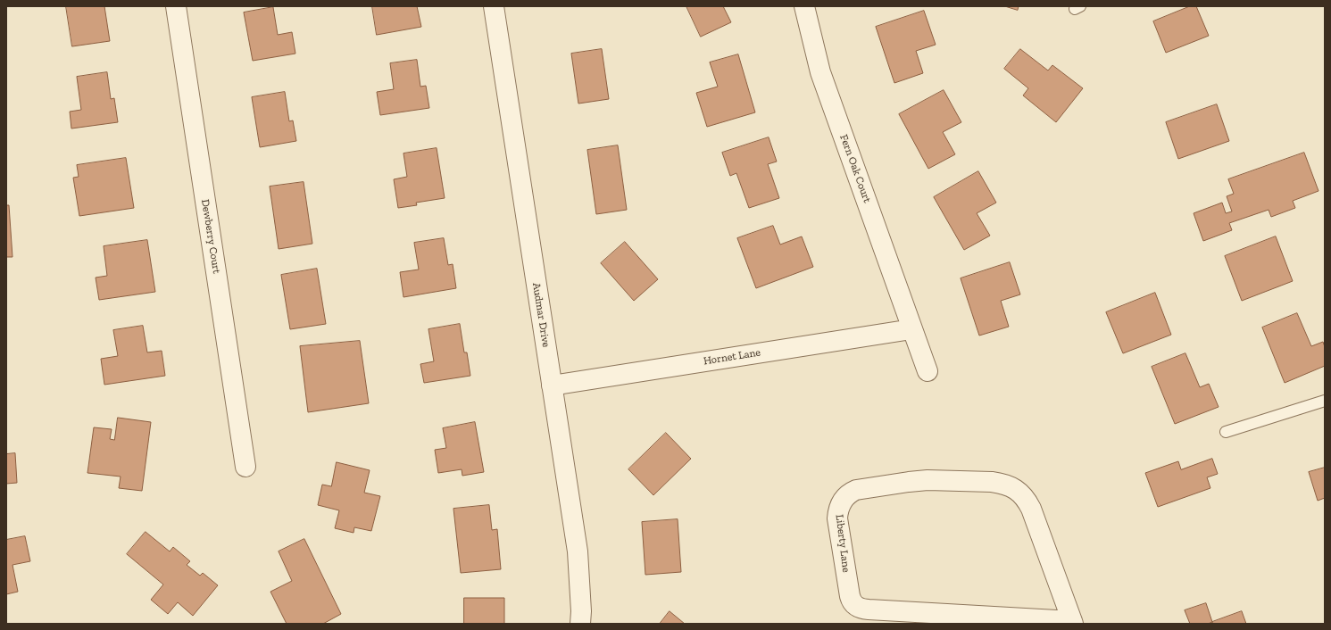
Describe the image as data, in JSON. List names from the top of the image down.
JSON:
{
  "streets": {
    "street": [
      "Fern Oak Court",
      "Dewberry Court",
      "Audmar Drive",
      "Hornet Lane",
      "Liberty Lane"
    ]
  },
  "crossings": [
    ["Fern Oak Court", "Hornet Lane"],
    ["Audmar Drive", "Hornet Lane"]
  ]
}
